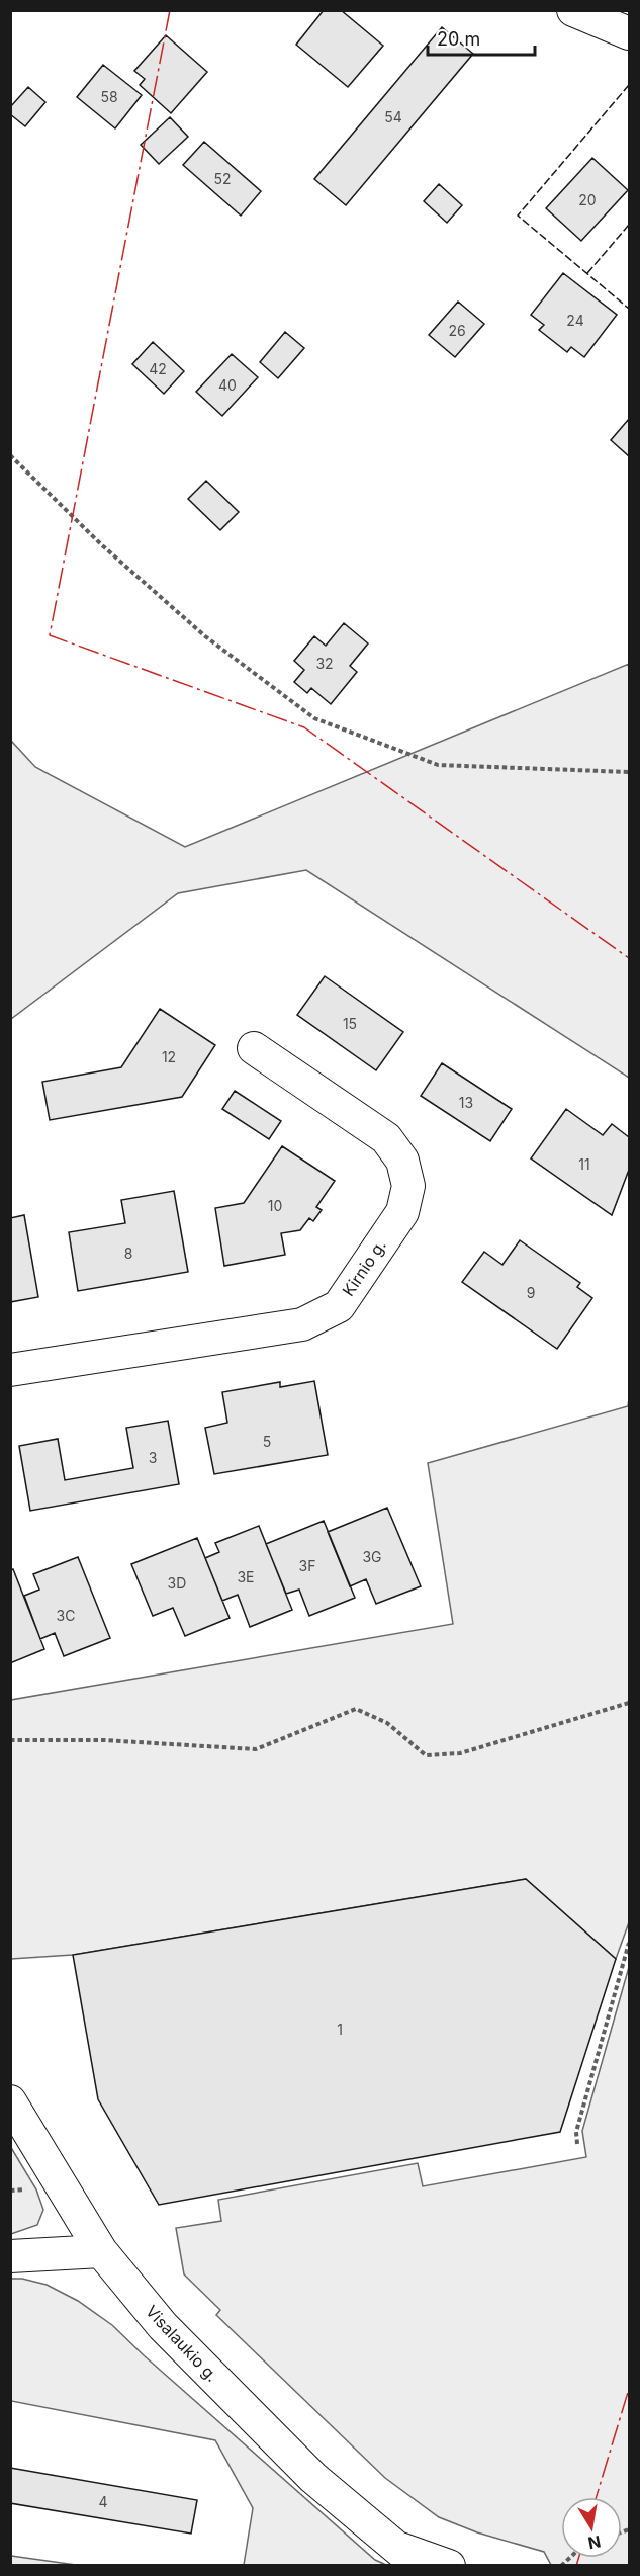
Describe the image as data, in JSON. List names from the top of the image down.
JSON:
{
  "streets": {
    "street": ["Kirnio g.", "Visalaukio g."]
  },
  "house_numbers": [
    "58",
    "54",
    "52",
    "20",
    "24",
    "26",
    "42",
    "40",
    "32",
    "15",
    "12",
    "13",
    "11",
    "10",
    "8",
    "9",
    "5",
    "3",
    "3G",
    "3F",
    "3E",
    "3D",
    "3C",
    "1",
    "4"
  ],
  "scale_bar": "20 m",
  "north": "bottom"
}
